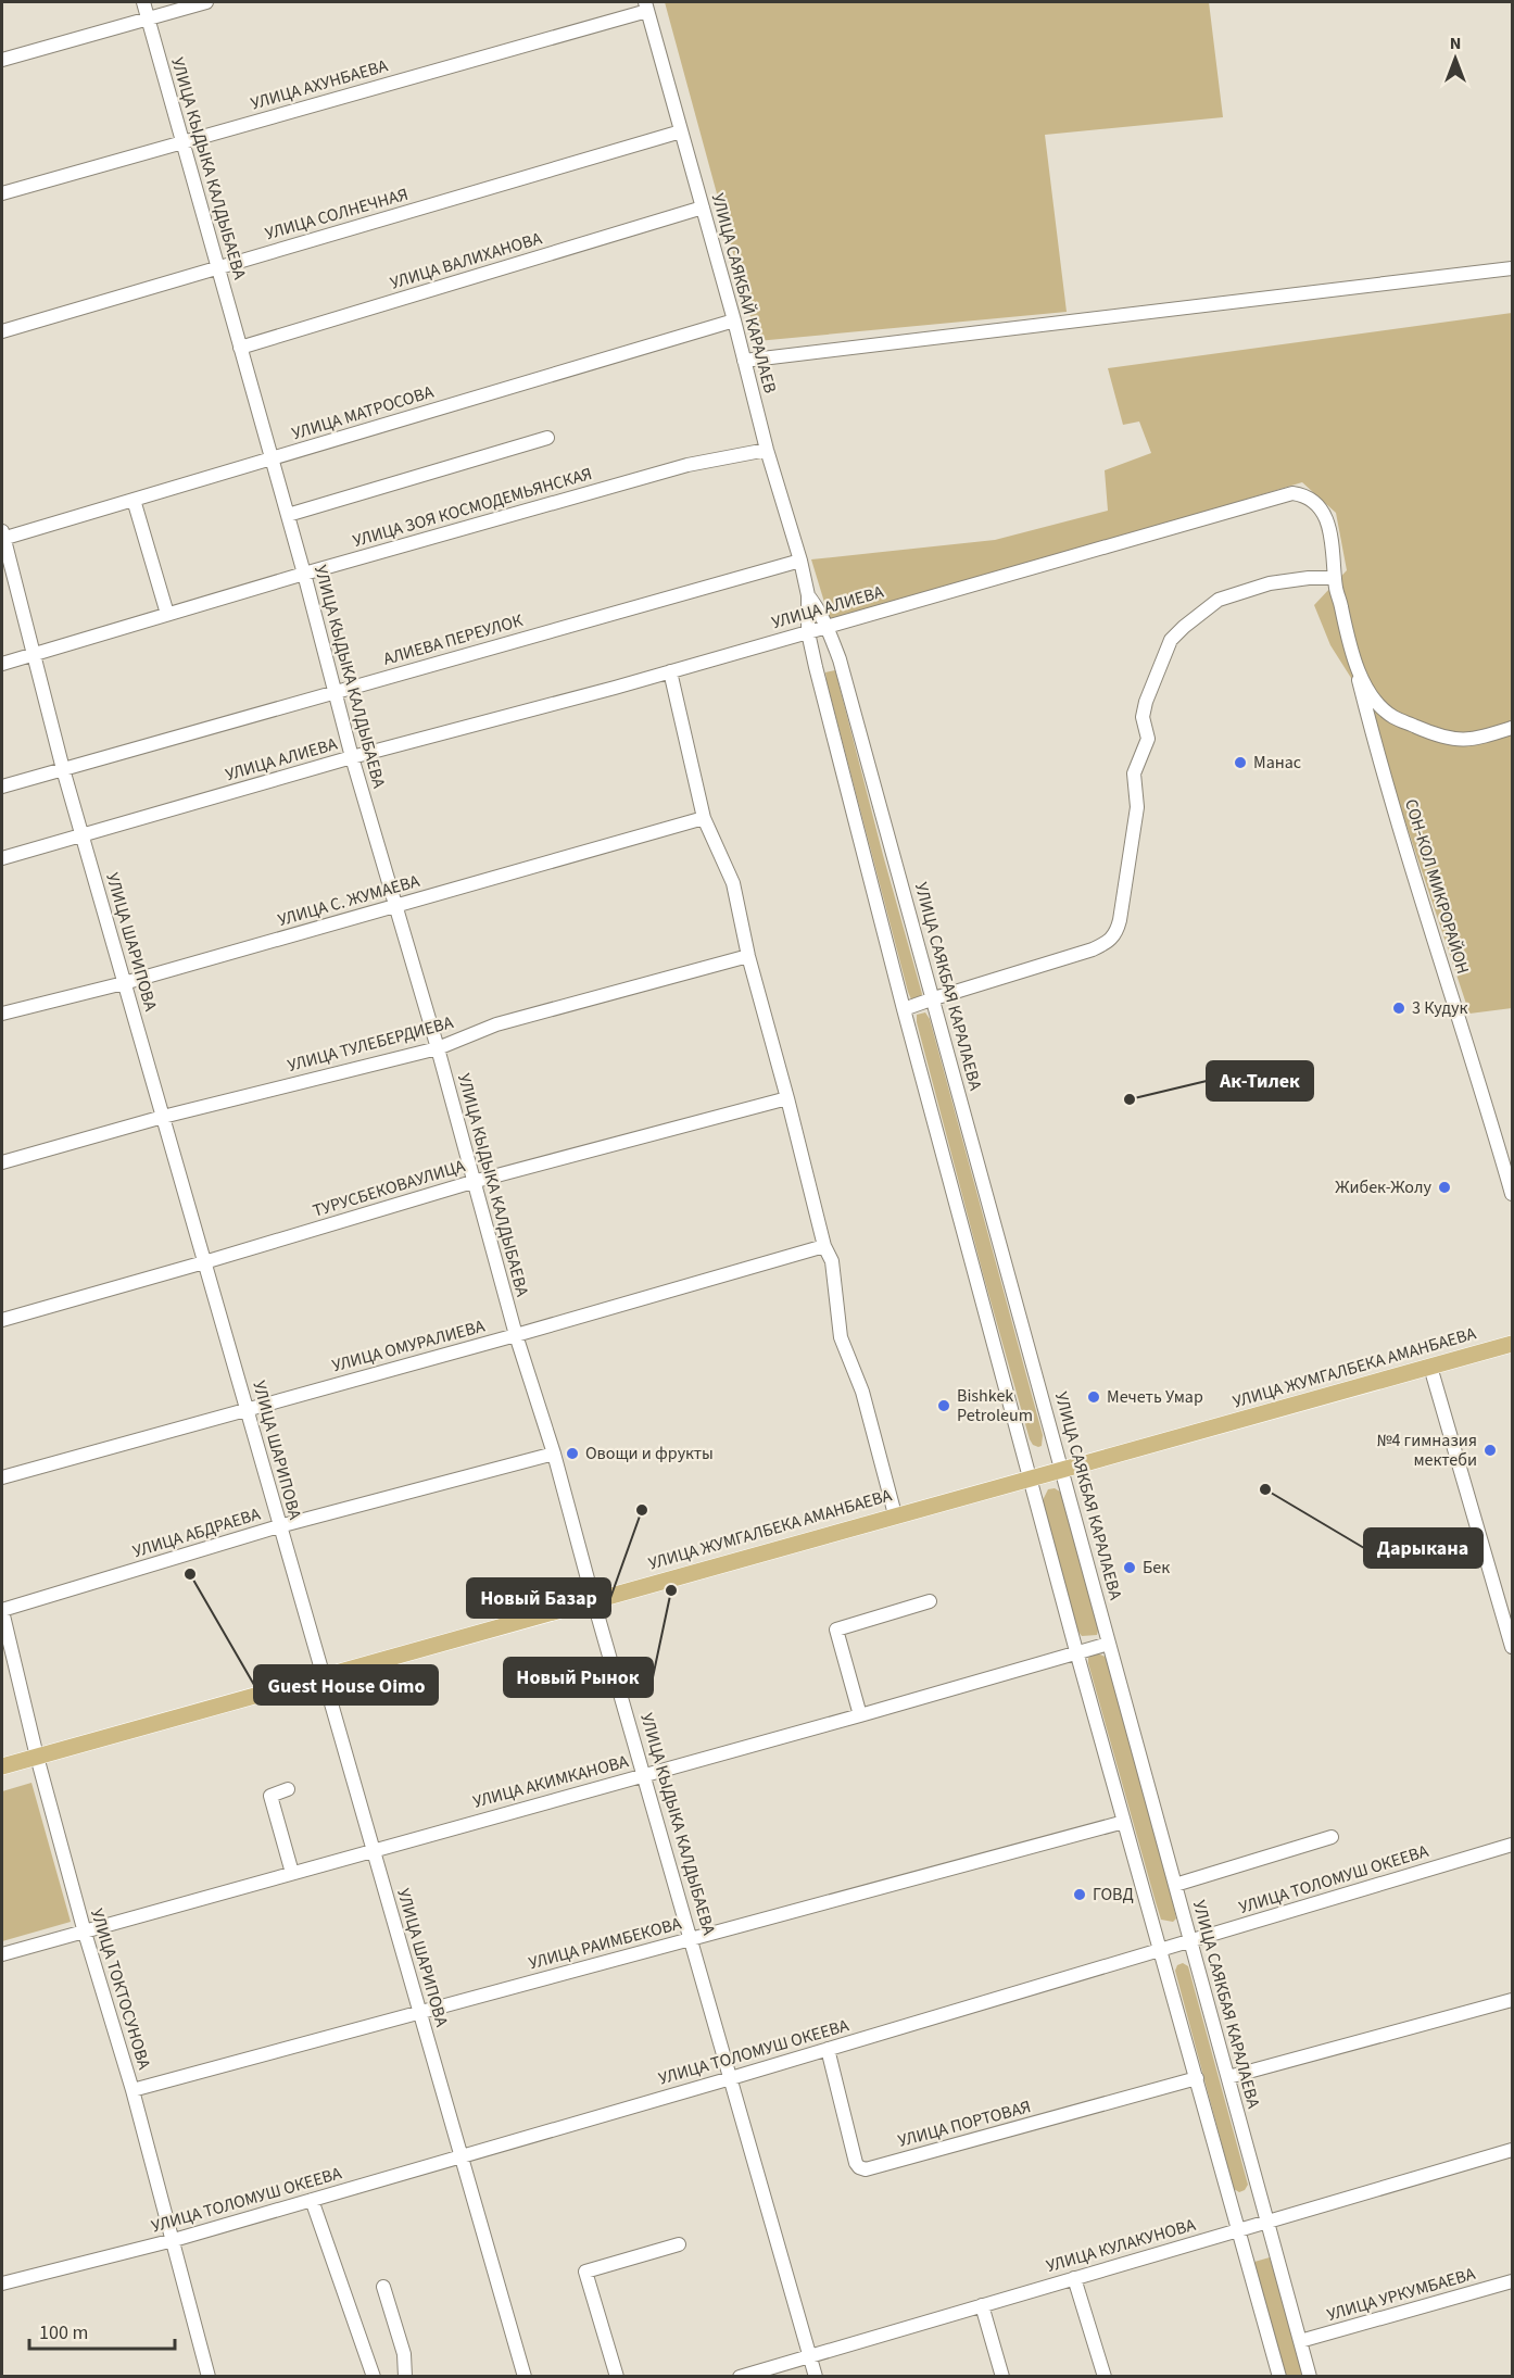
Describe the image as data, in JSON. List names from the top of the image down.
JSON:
{
  "streets": {
    "main road": ["УЛИЦА ЖУМГАЛБЕКА АМАНБАЕВА"],
    "street": [
      "УЛИЦА АХУНБАЕВА",
      "УЛИЦА КЫДЫКА КАЛДЫБАЕВА",
      "УЛИЦА СОЛНЕЧНАЯ",
      "УЛИЦА ВАЛИХАНОВА",
      "УЛИЦА САЯКБАЙ КАРАЛАЕВ",
      "УЛИЦА МАТРОСОВА",
      "УЛИЦА ЗОЯ КОСМОДЕМЬЯНСКАЯ",
      "УЛИЦА АЛИЕВА",
      "АЛИЕВА ПЕРЕУЛОК",
      "СОН-КОЛ МИКРОРАЙОН",
      "УЛИЦА С. ЖУМАЕВА",
      "УЛИЦА ШАРИПОВА",
      "УЛИЦА САЯКБАЯ КАРАЛАЕВА",
      "УЛИЦА ТУЛЕБЕРДИЕВА",
      "ТУРУСБЕКОВАУЛИЦА",
      "УЛИЦА ОМУРАЛИЕВА",
      "УЛИЦА АБДРАЕВА",
      "УЛИЦА АКИМКАНОВА",
      "УЛИЦА ТОЛОМУШ ОКЕЕВА",
      "УЛИЦА РАИМБЕКОВА",
      "УЛИЦА ТОКТОСУНОВА",
      "УЛИЦА ПОРТОВАЯ",
      "УЛИЦА КУЛАКУНОВА",
      "УЛИЦА УРКУМБАЕВА"
    ]
  },
  "crossings": [
    ["УЛИЦА АХУНБАЕВА", "УЛИЦА КЫДЫКА КАЛДЫБАЕВА"],
    ["УЛИЦА АХУНБАЕВА", "УЛИЦА САЯКБАЙ КАРАЛАЕВ"],
    ["УЛИЦА КЫДЫКА КАЛДЫБАЕВА", "УЛИЦА СОЛНЕЧНАЯ"],
    ["УЛИЦА КЫДЫКА КАЛДЫБАЕВА", "УЛИЦА ВАЛИХАНОВА"],
    ["УЛИЦА КЫДЫКА КАЛДЫБАЕВА", "УЛИЦА МАТРОСОВА"],
    ["УЛИЦА КЫДЫКА КАЛДЫБАЕВА", "УЛИЦА ЗОЯ КОСМОДЕМЬЯНСКАЯ"],
    ["УЛИЦА КЫДЫКА КАЛДЫБАЕВА", "УЛИЦА АЛИЕВА"],
    ["УЛИЦА КЫДЫКА КАЛДЫБАЕВА", "АЛИЕВА ПЕРЕУЛОК"],
    ["УЛИЦА КЫДЫКА КАЛДЫБАЕВА", "УЛИЦА С. ЖУМАЕВА"],
    ["УЛИЦА КЫДЫКА КАЛДЫБАЕВА", "УЛИЦА ТУЛЕБЕРДИЕВА"],
    ["УЛИЦА КЫДЫКА КАЛДЫБАЕВА", "ТУРУСБЕКОВАУЛИЦА"],
    ["УЛИЦА КЫДЫКА КАЛДЫБАЕВА", "УЛИЦА ОМУРАЛИЕВА"],
    ["УЛИЦА КЫДЫКА КАЛДЫБАЕВА", "УЛИЦА ЖУМГАЛБЕКА АМАНБАЕВА"],
    ["УЛИЦА КЫДЫКА КАЛДЫБАЕВА", "УЛИЦА АБДРАЕВА"],
    ["УЛИЦА КЫДЫКА КАЛДЫБАЕВА", "УЛИЦА АКИМКАНОВА"],
    ["УЛИЦА КЫДЫКА КАЛДЫБАЕВА", "УЛИЦА ТОЛОМУШ ОКЕЕВА"],
    ["УЛИЦА КЫДЫКА КАЛДЫБАЕВА", "УЛИЦА РАИМБЕКОВА"],
    ["УЛИЦА КЫДЫКА КАЛДЫБАЕВА", "УЛИЦА КУЛАКУНОВА"],
    ["УЛИЦА СОЛНЕЧНАЯ", "УЛИЦА САЯКБАЙ КАРАЛАЕВ"],
    ["УЛИЦА ВАЛИХАНОВА", "УЛИЦА САЯКБАЙ КАРАЛАЕВ"],
    ["УЛИЦА САЯКБАЙ КАРАЛАЕВ", "УЛИЦА МАТРОСОВА"],
    ["УЛИЦА САЯКБАЙ КАРАЛАЕВ", "УЛИЦА ЗОЯ КОСМОДЕМЬЯНСКАЯ"],
    ["УЛИЦА САЯКБАЙ КАРАЛАЕВ", "УЛИЦА АЛИЕВА"],
    ["УЛИЦА САЯКБАЙ КАРАЛАЕВ", "АЛИЕВА ПЕРЕУЛОК"],
    ["УЛИЦА САЯКБАЙ КАРАЛАЕВ", "УЛИЦА САЯКБАЯ КАРАЛАЕВА"],
    ["УЛИЦА МАТРОСОВА", "УЛИЦА ШАРИПОВА"],
    ["УЛИЦА ЗОЯ КОСМОДЕМЬЯНСКАЯ", "УЛИЦА ШАРИПОВА"],
    ["УЛИЦА АЛИЕВА", "СОН-КОЛ МИКРОРАЙОН"],
    ["УЛИЦА АЛИЕВА", "УЛИЦА ШАРИПОВА"],
    ["УЛИЦА АЛИЕВА", "УЛИЦА САЯКБАЯ КАРАЛАЕВА"],
    ["АЛИЕВА ПЕРЕУЛОК", "УЛИЦА ШАРИПОВА"],
    ["УЛИЦА С. ЖУМАЕВА", "УЛИЦА ШАРИПОВА"],
    ["УЛИЦА ШАРИПОВА", "УЛИЦА ТУЛЕБЕРДИЕВА"],
    ["УЛИЦА ШАРИПОВА", "ТУРУСБЕКОВАУЛИЦА"],
    ["УЛИЦА ШАРИПОВА", "УЛИЦА ОМУРАЛИЕВА"],
    ["УЛИЦА ШАРИПОВА", "УЛИЦА ЖУМГАЛБЕКА АМАНБАЕВА"],
    ["УЛИЦА ШАРИПОВА", "УЛИЦА АБДРАЕВА"],
    ["УЛИЦА ШАРИПОВА", "УЛИЦА АКИМКАНОВА"],
    ["УЛИЦА ШАРИПОВА", "УЛИЦА ТОЛОМУШ ОКЕЕВА"],
    ["УЛИЦА ШАРИПОВА", "УЛИЦА РАИМБЕКОВА"],
    ["УЛИЦА САЯКБАЯ КАРАЛАЕВА", "УЛИЦА ЖУМГАЛБЕКА АМАНБАЕВА"],
    ["УЛИЦА САЯКБАЯ КАРАЛАЕВА", "УЛИЦА АКИМКАНОВА"],
    ["УЛИЦА САЯКБАЯ КАРАЛАЕВА", "УЛИЦА ТОЛОМУШ ОКЕЕВА"],
    ["УЛИЦА САЯКБАЯ КАРАЛАЕВА", "УЛИЦА КУЛАКУНОВА"],
    ["УЛИЦА САЯКБАЯ КАРАЛАЕВА", "УЛИЦА УРКУМБАЕВА"],
    ["УЛИЦА ЖУМГАЛБЕКА АМАНБАЕВА", "УЛИЦА ТОКТОСУНОВА"],
    ["УЛИЦА АБДРАЕВА", "УЛИЦА ТОКТОСУНОВА"],
    ["УЛИЦА АКИМКАНОВА", "УЛИЦА ТОКТОСУНОВА"],
    ["УЛИЦА ТОЛОМУШ ОКЕЕВА", "УЛИЦА ТОКТОСУНОВА"],
    ["УЛИЦА ТОЛОМУШ ОКЕЕВА", "УЛИЦА ПОРТОВАЯ"],
    ["УЛИЦА РАИМБЕКОВА", "УЛИЦА ТОКТОСУНОВА"]
  ],
  "places": [
    "Манас",
    "3 Кудук",
    "Ак-Тилек",
    "Жибек-Жолу",
    "Мечеть Умар",
    "Bishkek Petroleum",
    "№4 гимназия мектеби",
    "Овощи и фрукты",
    "Дарыкана",
    "Новый Базар",
    "Бек",
    "Guest House Oimo",
    "Новый Рынок",
    "ГОВД"
  ],
  "scale_bar": "100 m",
  "north": "top"
}
